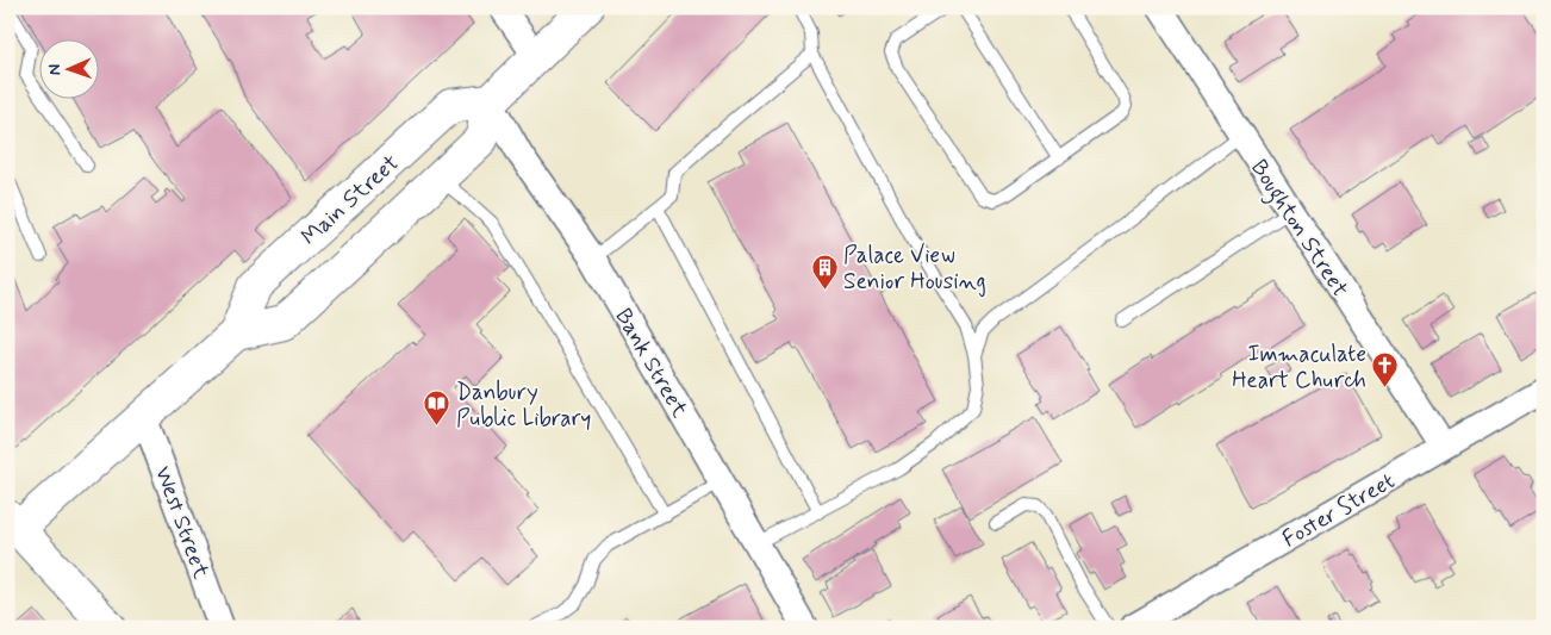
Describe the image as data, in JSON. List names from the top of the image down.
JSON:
{
  "streets": {
    "main road": ["Main Street"],
    "street": [
      "Boughton Street",
      "Bank Street",
      "Foster Street",
      "West Street"
    ]
  },
  "crossings": [
    ["Main Street", "Bank Street"],
    ["Main Street", "West Street"],
    ["Boughton Street", "Foster Street"]
  ],
  "places": {
    "building": ["Palace View Senior Housing"],
    "church": ["Immaculate Heart Church"],
    "library": ["Danbury Public Library"]
  },
  "north": "left"
}
